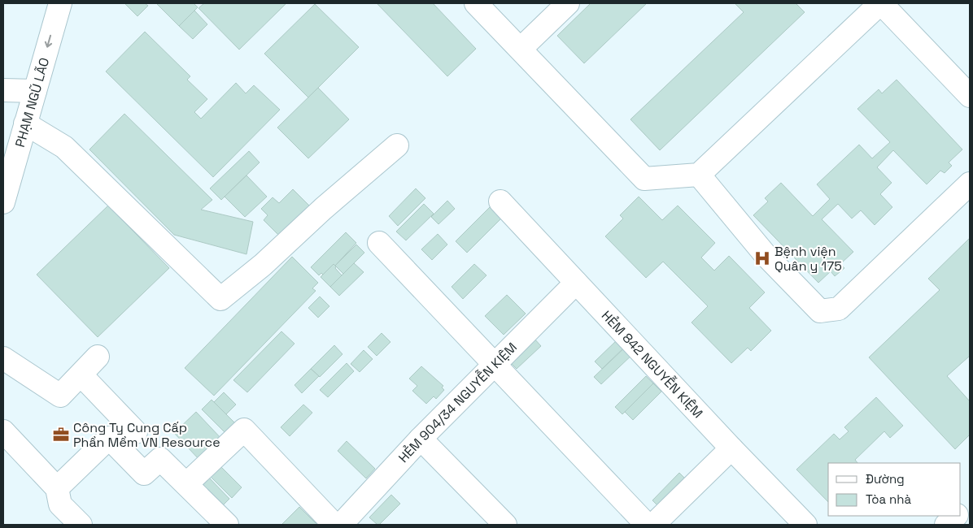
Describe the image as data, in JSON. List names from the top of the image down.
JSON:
{
  "streets": {
    "street": ["PHẠM NGŨ LÃO", "HẺM 842 NGUYỄN KIỆM", "HẺM 904/34 NGUYỄN KIỆM"]
  },
  "crossings": [
    ["HẺM 842 NGUYỄN KIỆM", "HẺM 904/34 NGUYỄN KIỆM"]
  ],
  "one_way": ["PHẠM NGŨ LÃO"],
  "places": {
    "hospital": ["Bệnh viện Quân y 175"],
    "office": ["Công Ty Cung Cấp Phần Mềm VN Resource"]
  },
  "legend": ["Đường", "Tòa nhà"]
}
